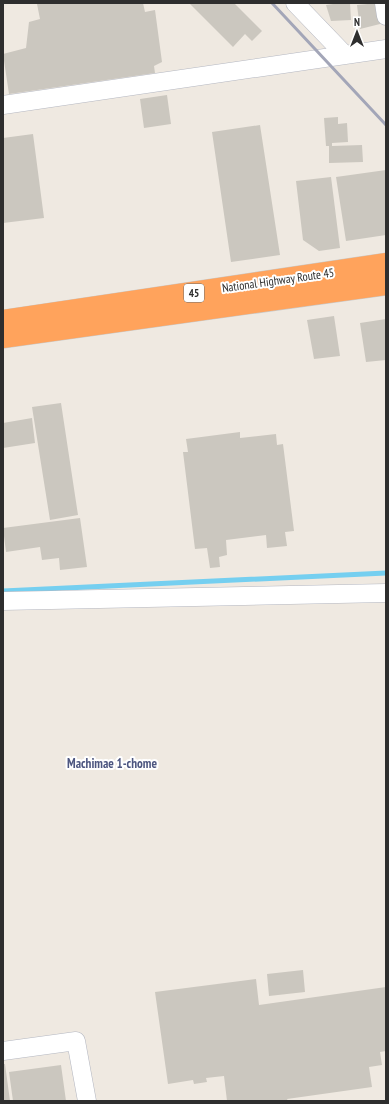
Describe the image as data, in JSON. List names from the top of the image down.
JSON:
{
  "streets": {
    "highway": ["National Highway Route 45", "45"]
  },
  "districts": ["Machimae 1-chome"],
  "north": "top"
}
